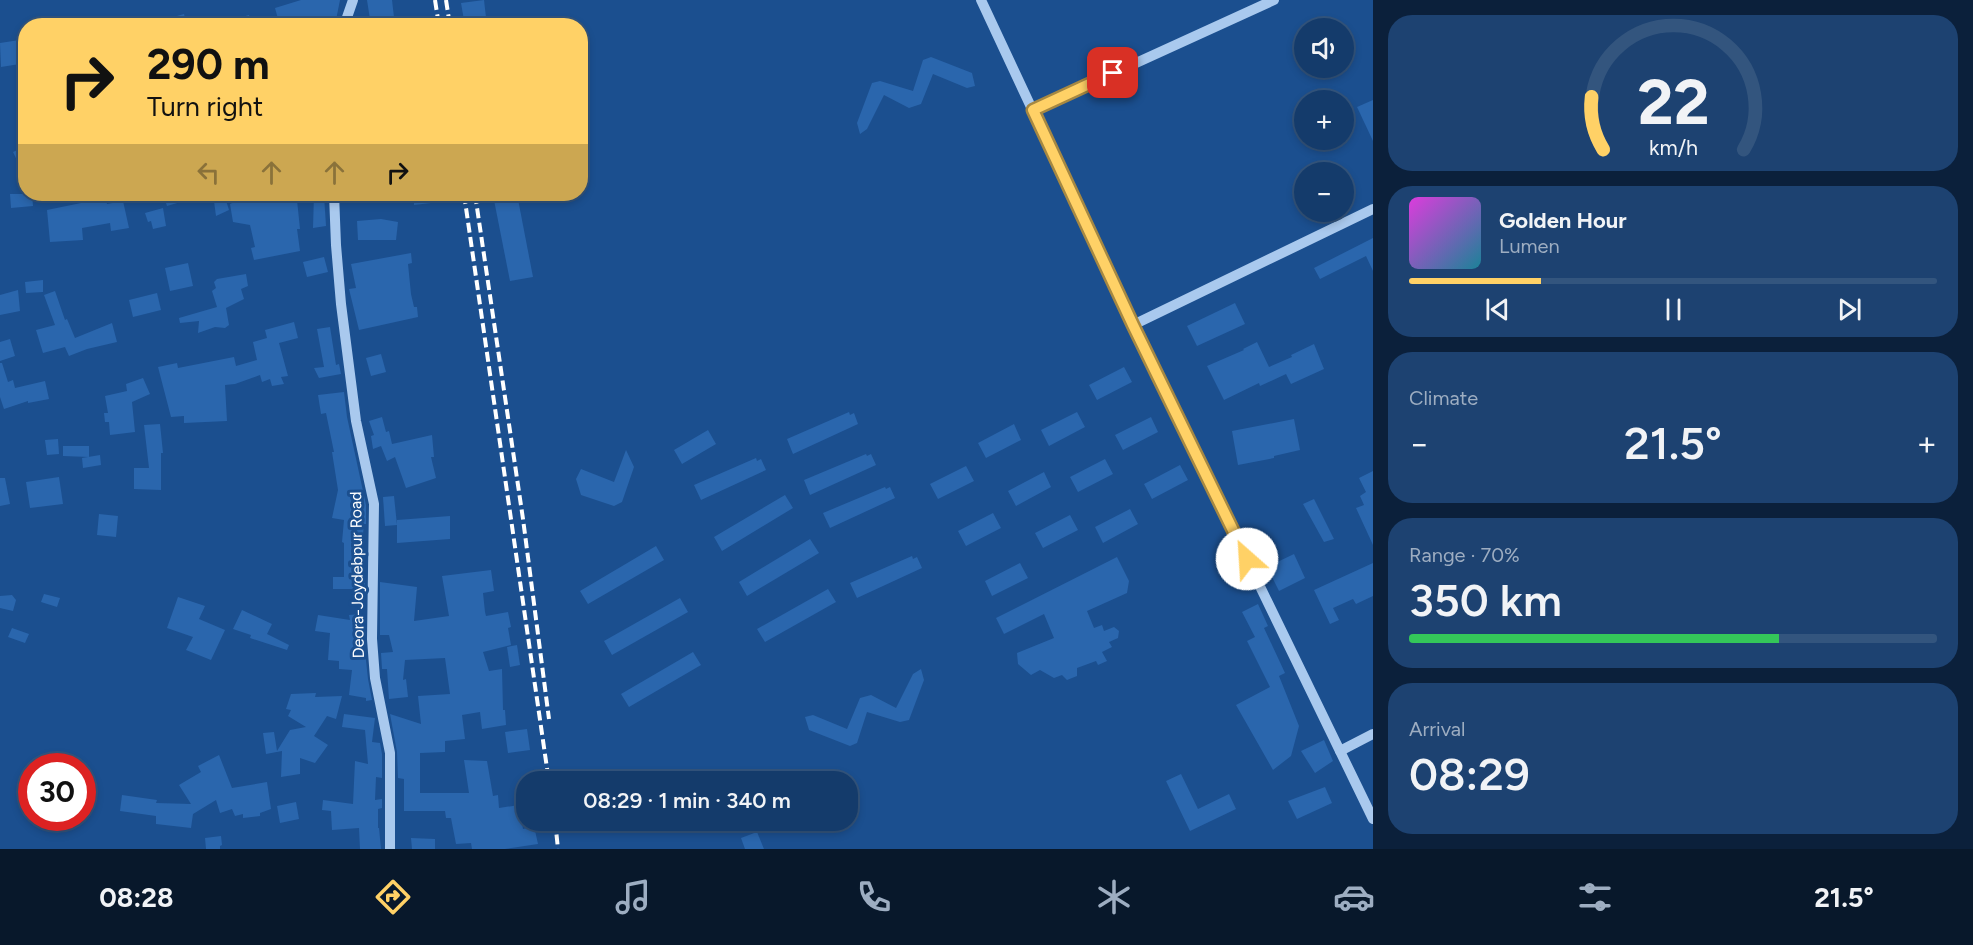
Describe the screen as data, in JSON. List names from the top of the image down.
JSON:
{
  "streets": {
    "street": ["Deora-Joydebpur Road"]
  },
  "page": {
    "map_buttons": ["+", "−"],
    "turn": ["290 m", "Turn right"],
    "song": ["Golden Hour", "Lumen"],
    "tile": [
      "Climate",
      ["Range · 70%", "350 km"],
      ["Arrival", "08:29"]
    ],
    "heat": ["−", "21.5°", "+"],
    "limit": "30",
    "trip": "08:29 · 1 min · 340 m",
    "tabs": ["08:28", "21.5°"],
    "gauge": ["22", "km/h"]
  }
}
